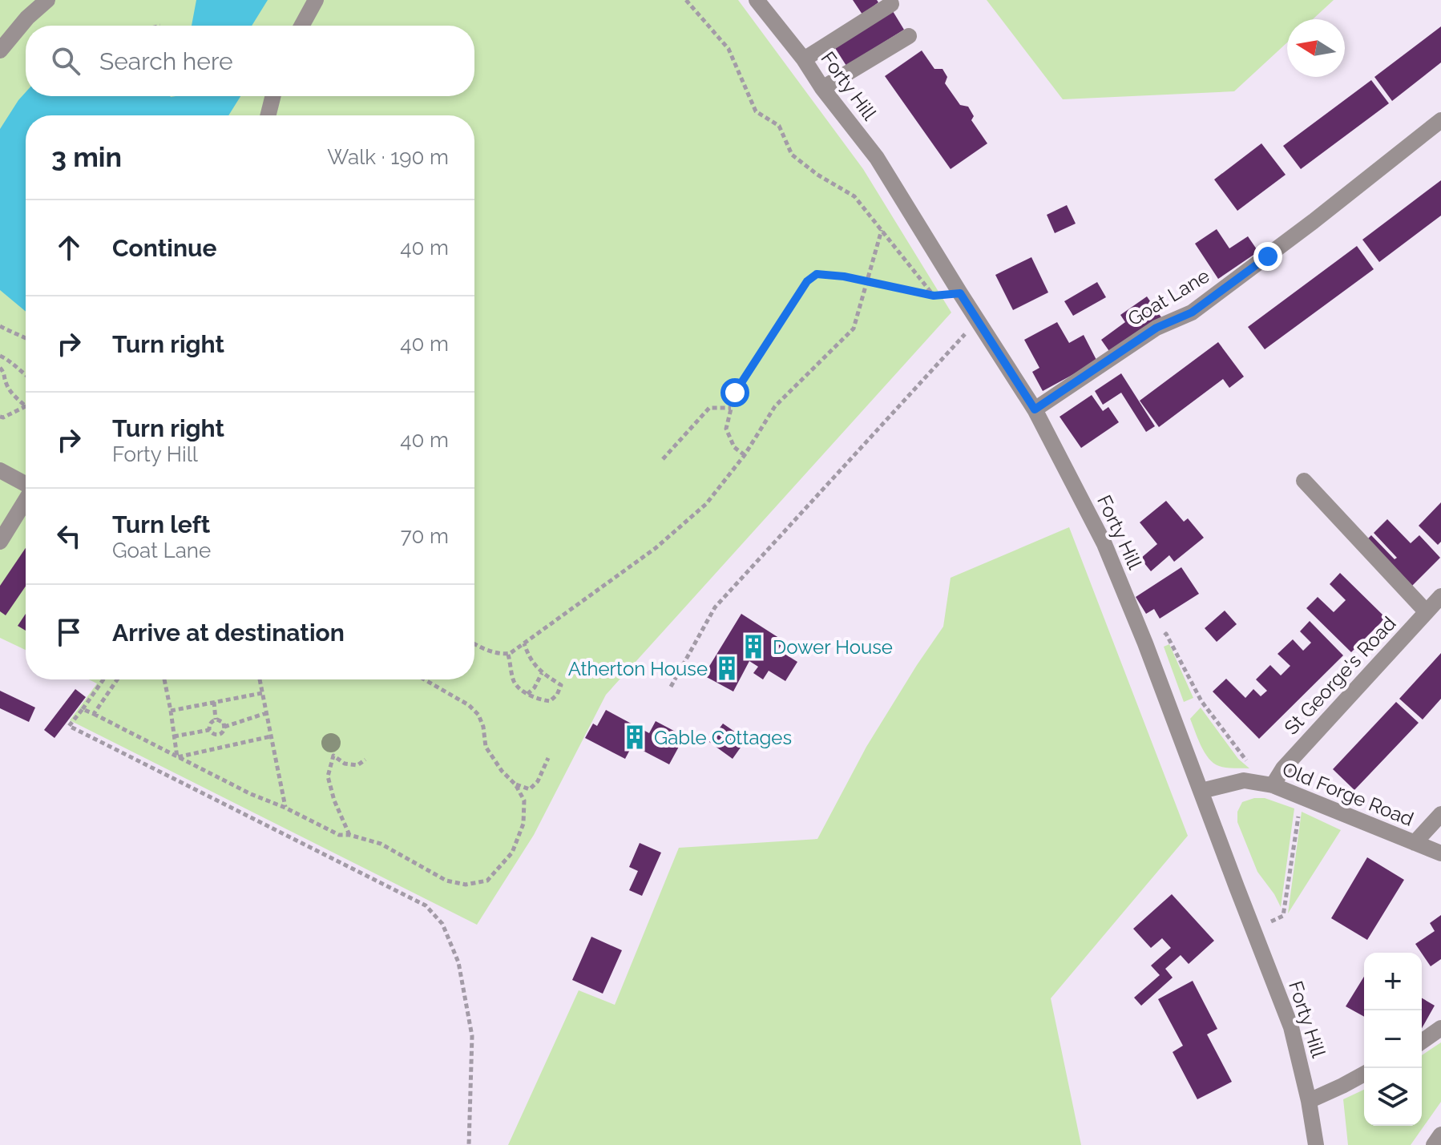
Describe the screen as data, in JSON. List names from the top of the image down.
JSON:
{
  "streets": {
    "street": [
      "Forty Hill",
      "Goat Lane",
      "St George's Road",
      "Old Forge Road"
    ]
  },
  "crossings": [
    ["Forty Hill", "Goat Lane"],
    ["Forty Hill", "Old Forge Road"],
    ["St George's Road", "Old Forge Road"]
  ],
  "places": {
    "building": ["Dower House", "Atherton House", "Gable Cottages"]
  },
  "north": "left",
  "page": {
    "search": "Search here",
    "heading": ["3 min", "Walk · 190 m"],
    "list": [
      ["Continue", "40 m"],
      ["Turn right", "40 m"],
      ["Turn right", "Forty Hill", "40 m"],
      ["Turn left", "Goat Lane", "70 m"],
      "Arrive at destination"
    ],
    "map_buttons": ["+", "−"]
  }
}
